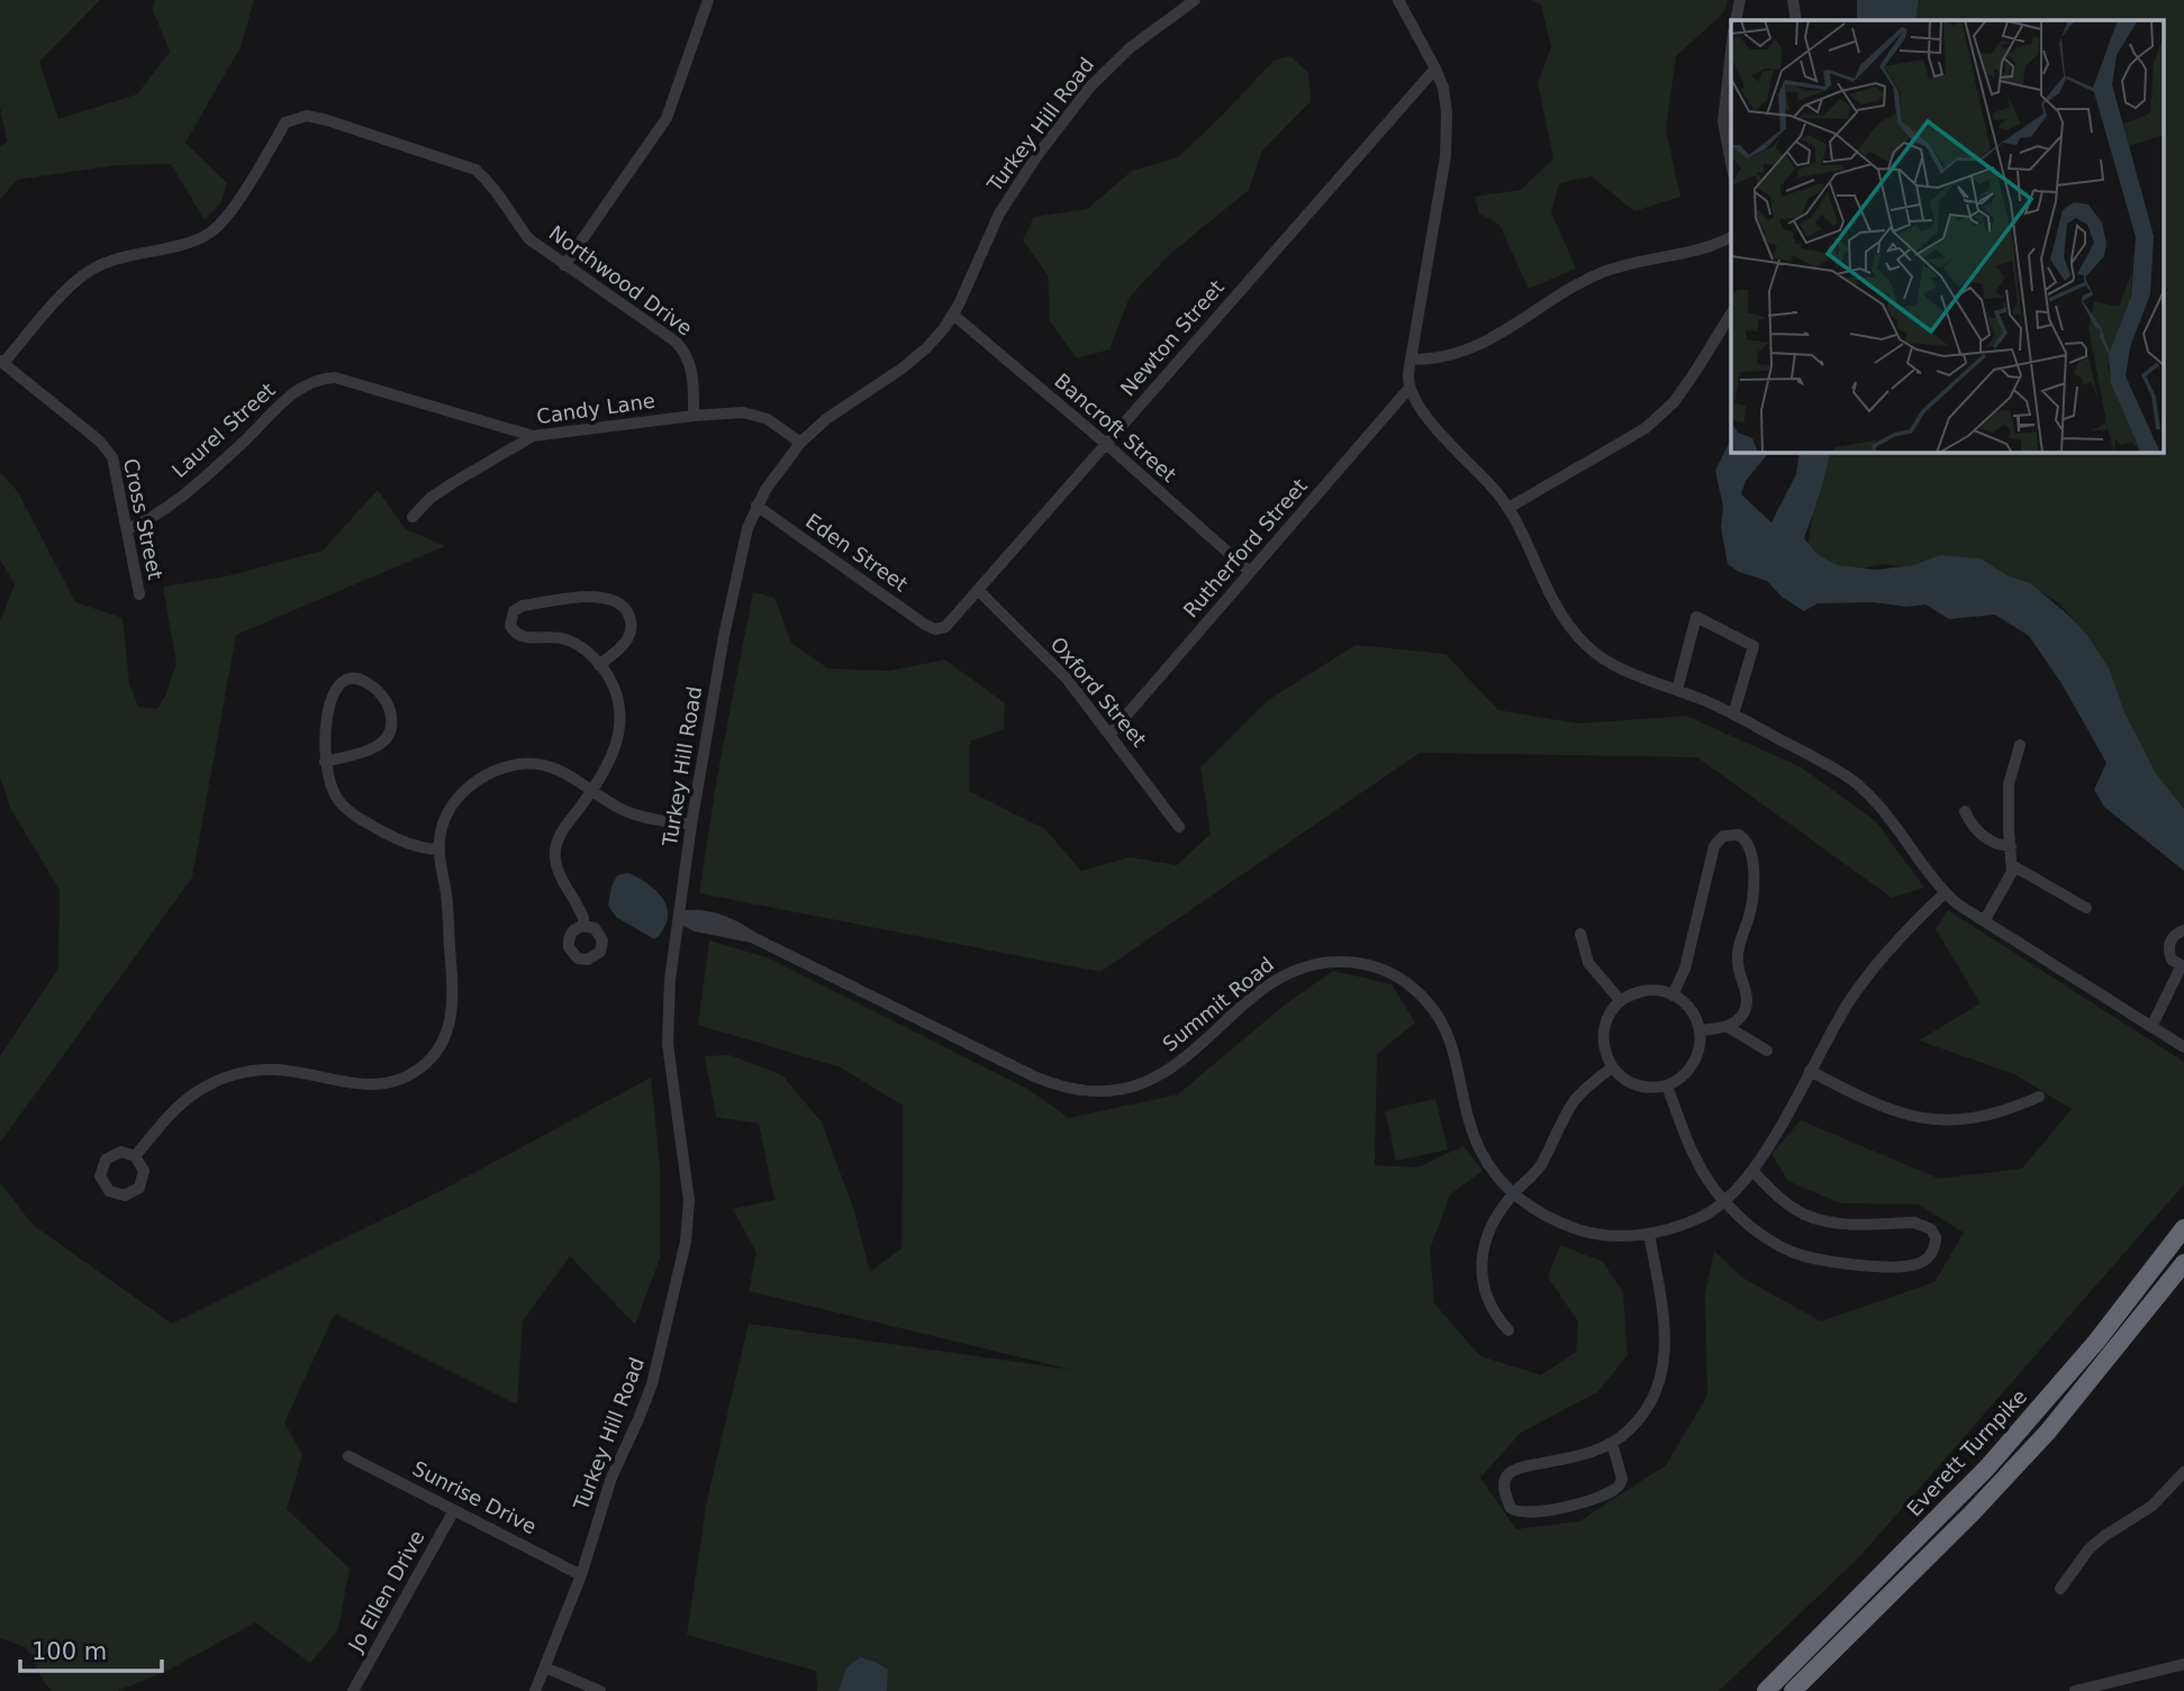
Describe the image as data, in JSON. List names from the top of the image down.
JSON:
{
  "streets": {
    "highway": ["Everett Turnpike"],
    "street": [
      "Turkey Hill Road",
      "Northwood Drive",
      "Newton Street",
      "Candy Lane",
      "Bancroft Street",
      "Laurel Street",
      "Cross Street",
      "Rutherford Street",
      "Eden Street",
      "Oxford Street",
      "Summit Road",
      "Sunrise Drive",
      "Jo Ellen Drive"
    ]
  },
  "crossings": [
    ["Turkey Hill Road", "Candy Lane"],
    ["Turkey Hill Road", "Bancroft Street"],
    ["Turkey Hill Road", "Eden Street"],
    ["Turkey Hill Road", "Summit Road"],
    ["Turkey Hill Road", "Sunrise Drive"],
    ["Northwood Drive", "Candy Lane"],
    ["Northwood Drive", "Cross Street"],
    ["Newton Street", "Bancroft Street"],
    ["Newton Street", "Eden Street"],
    ["Newton Street", "Oxford Street"],
    ["Candy Lane", "Laurel Street"],
    ["Bancroft Street", "Rutherford Street"],
    ["Laurel Street", "Cross Street"],
    ["Rutherford Street", "Oxford Street"],
    ["Sunrise Drive", "Jo Ellen Drive"]
  ],
  "scale_bar": "100 m"
}
